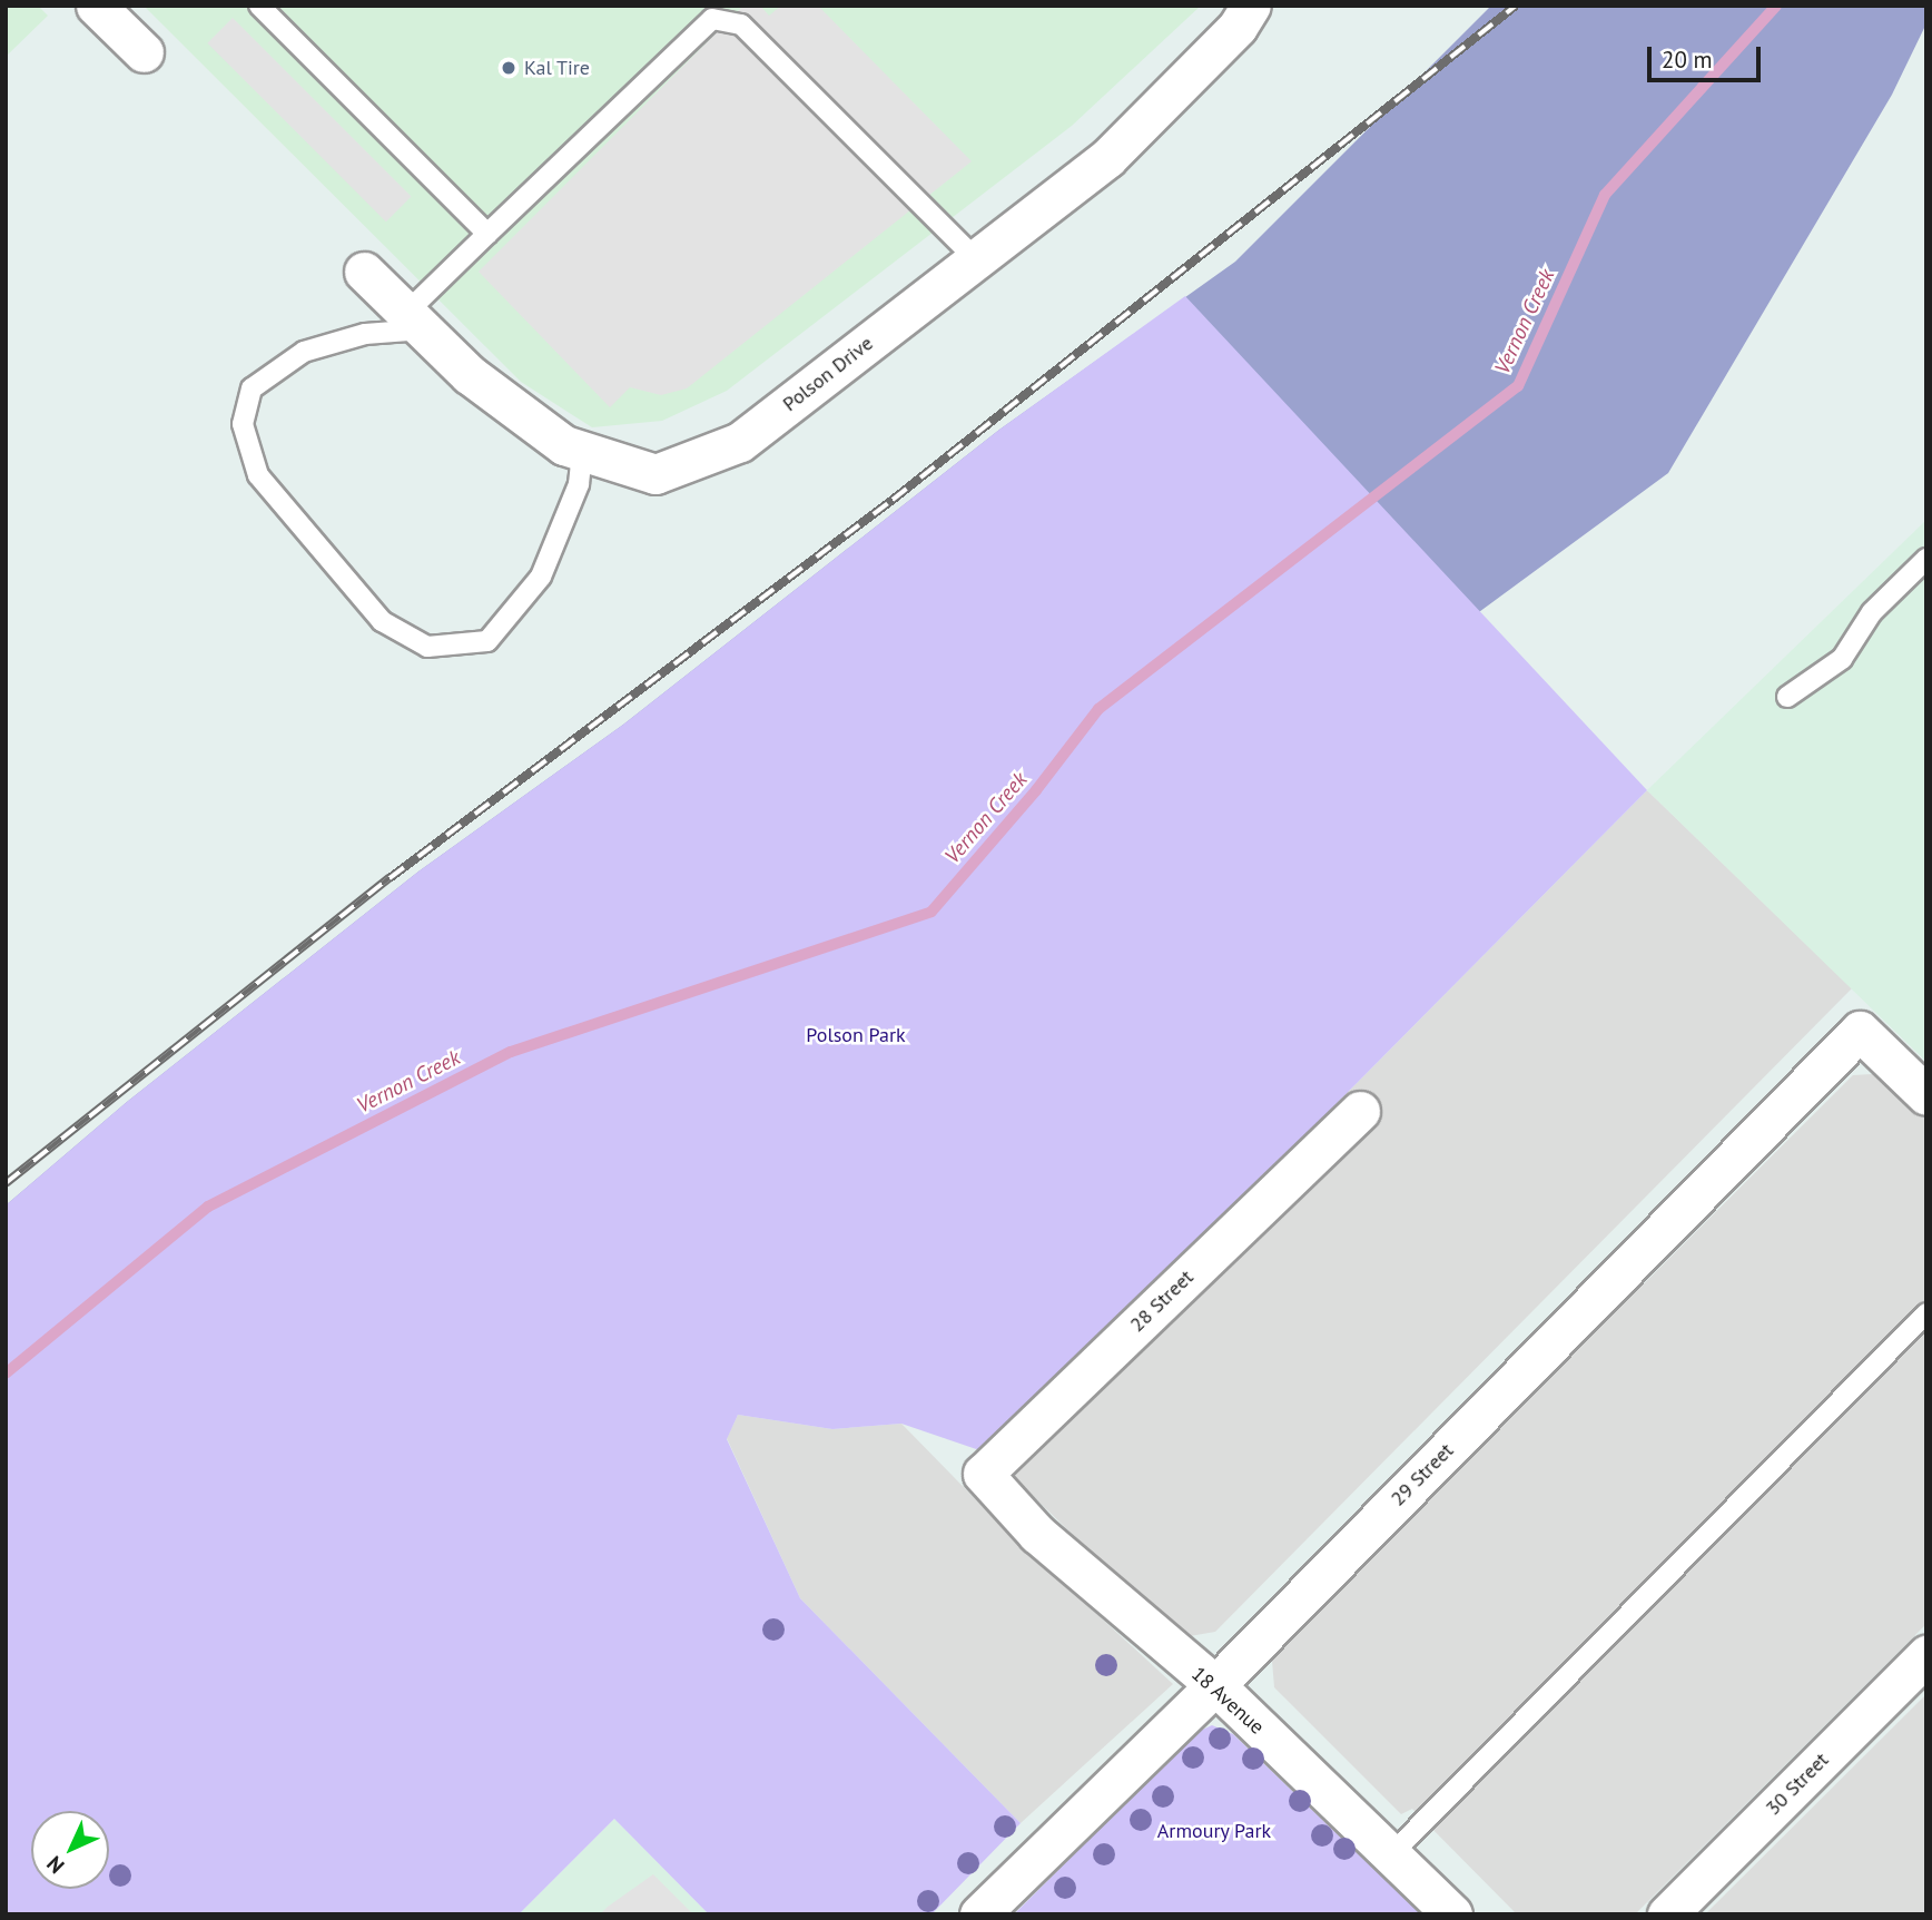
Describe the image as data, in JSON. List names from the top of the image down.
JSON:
{
  "streets": {
    "street": [
      "Polson Drive",
      "28 Street",
      "29 Street",
      "18 Avenue",
      "30 Street"
    ]
  },
  "crossings": [
    ["28 Street", "18 Avenue"],
    ["29 Street", "18 Avenue"]
  ],
  "water": ["Vernon Creek"],
  "parks": ["Polson Park", "Armoury Park"],
  "places": ["Kal Tire"],
  "scale_bar": "20 m",
  "north": "bottom left"
}
